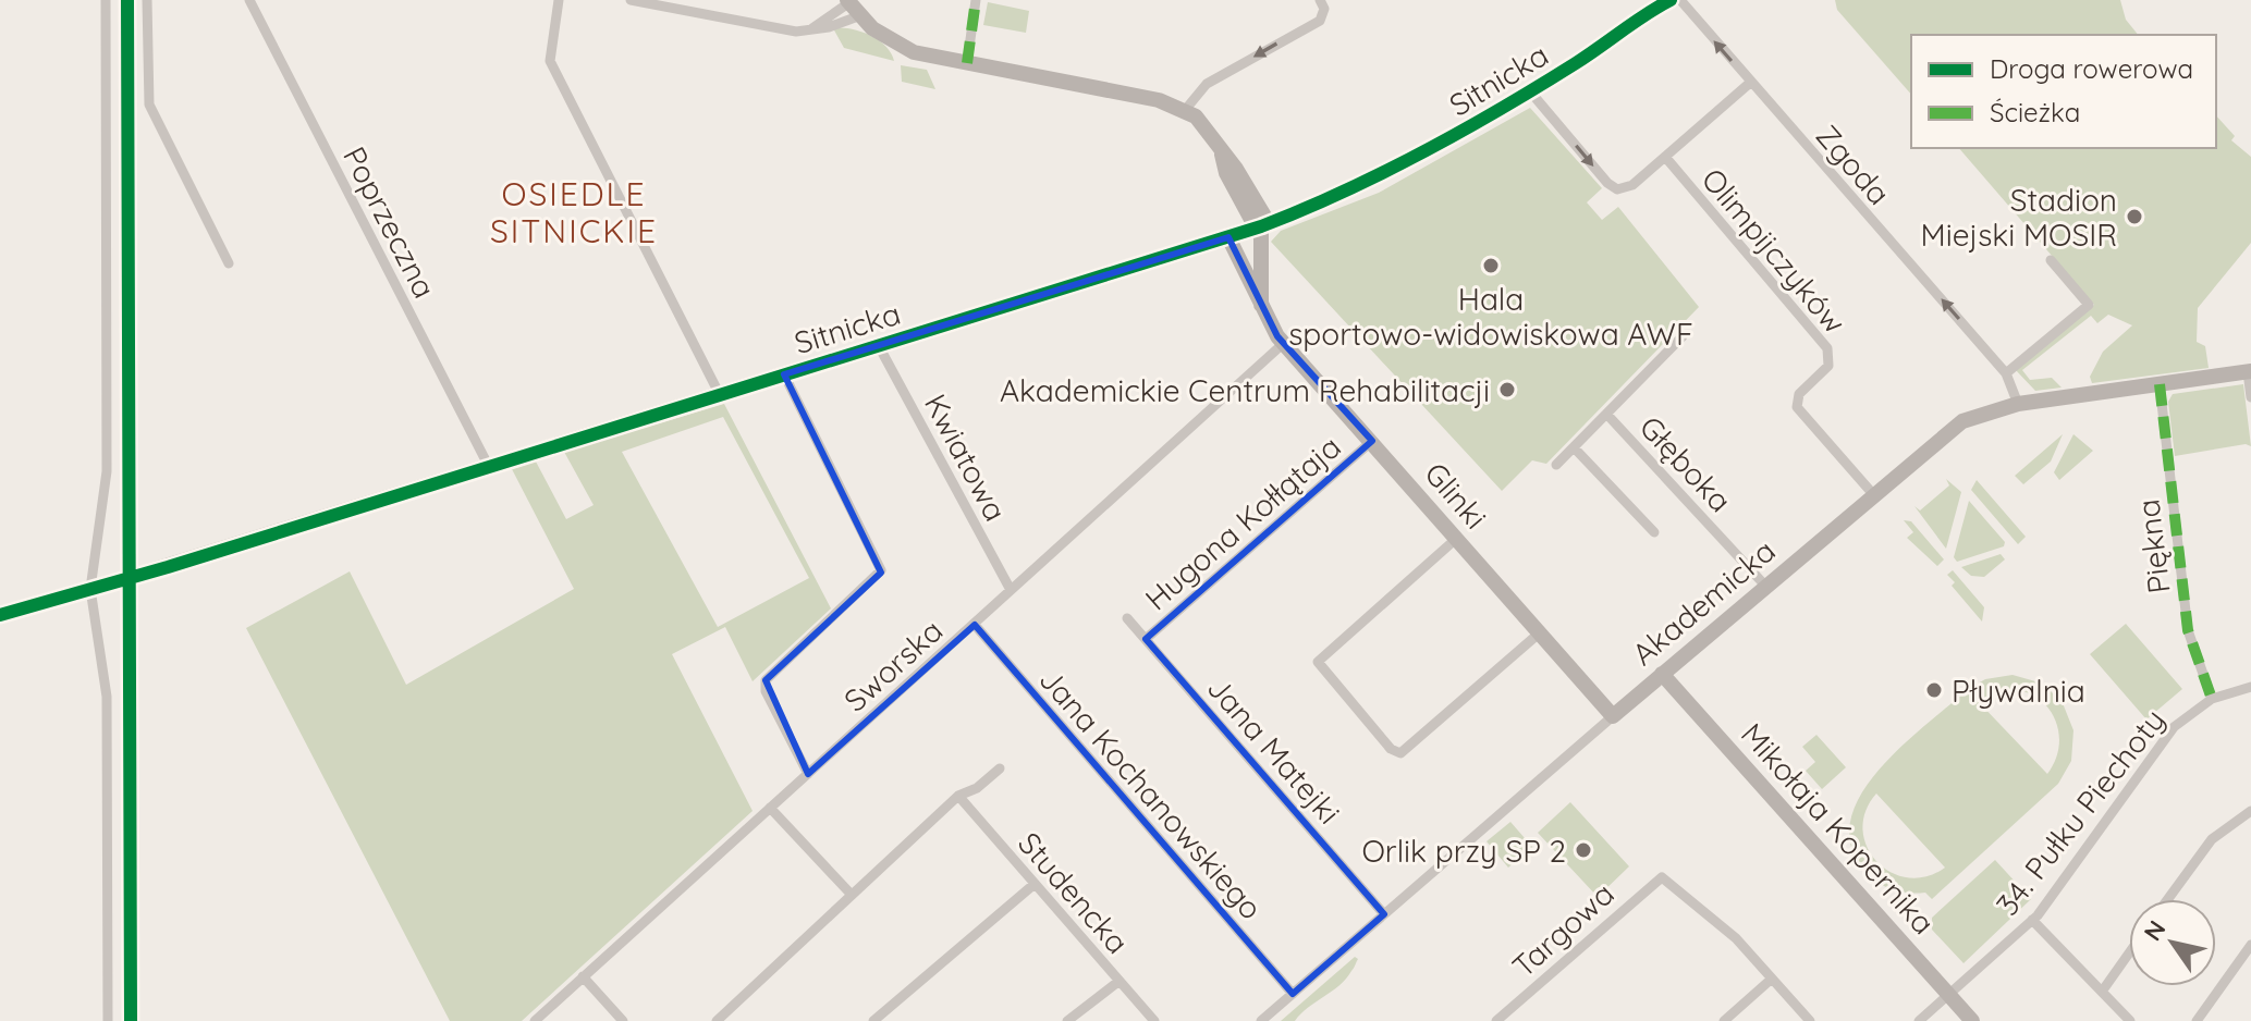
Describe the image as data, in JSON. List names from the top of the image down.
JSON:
{
  "streets": {
    "street": [
      "Sitnicka",
      "Zgoda",
      "Poprzeczna",
      "Olimpijczyków",
      "Kwiatowa",
      "Głęboka",
      "Glinki",
      "Hugona Kołłątaja",
      "Piękna",
      "Akademicka",
      "Sworska",
      "Jana Matejki",
      "Jana Kochanowskiego",
      "34. Pułku Piechoty",
      "Mikołaja Kopernika",
      "Studencka",
      "Targowa"
    ]
  },
  "crossings": [
    ["Sitnicka", "Poprzeczna"],
    ["Sitnicka", "Kwiatowa"],
    ["Sitnicka", "Glinki"],
    ["Zgoda", "Akademicka"],
    ["Olimpijczyków", "Akademicka"],
    ["Kwiatowa", "Sworska"],
    ["Głęboka", "Akademicka"],
    ["Glinki", "Hugona Kołłątaja"],
    ["Glinki", "Akademicka"],
    ["Glinki", "Sworska"],
    ["Hugona Kołłątaja", "Jana Matejki"],
    ["Piękna", "Akademicka"],
    ["Piękna", "34. Pułku Piechoty"],
    ["Akademicka", "Jana Matejki"],
    ["Akademicka", "Jana Kochanowskiego"],
    ["Akademicka", "Mikołaja Kopernika"],
    ["Sworska", "Jana Kochanowskiego"],
    ["34. Pułku Piechoty", "Mikołaja Kopernika"]
  ],
  "one_way": ["Zgoda"],
  "districts": ["OSIEDLE SITNICKIE"],
  "places": [
    "Stadion Miejski MOSIR",
    "Hala sportowo-widowiskowa AWF",
    "Akademickie Centrum Rehabilitacji",
    "Pływalnia",
    "Orlik przy SP 2"
  ],
  "legend": ["Droga rowerowa", "Ścieżka"],
  "north": "top left"
}
